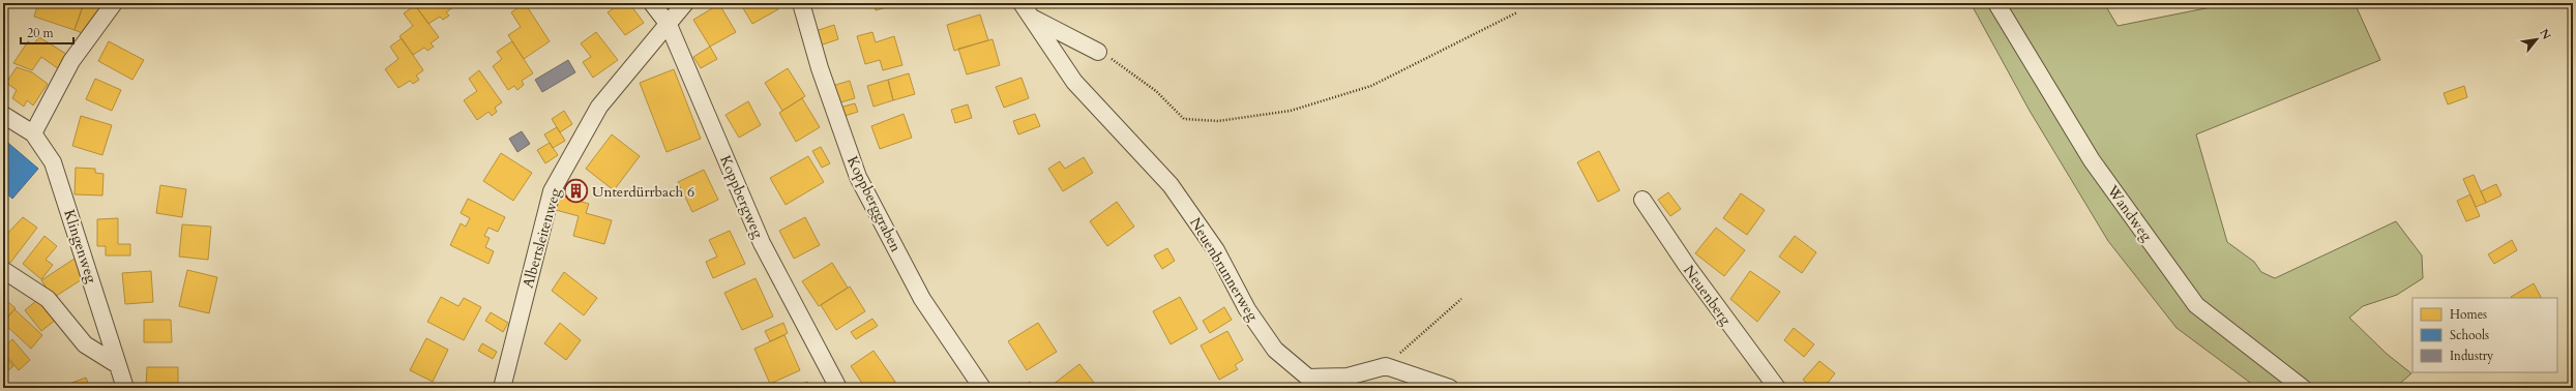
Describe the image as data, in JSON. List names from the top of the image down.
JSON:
{
  "streets": {
    "street": [
      "Koppbergweg",
      "Koppberggraben",
      "Wandweg",
      "Albertsleitenweg",
      "Klingenweg",
      "Neuenbrunnerweg",
      "Neuenberg"
    ]
  },
  "crossings": [
    ["Koppbergweg", "Albertsleitenweg"]
  ],
  "places": {
    "building": ["Unterdürrbach 6"]
  },
  "legend": ["Homes", "Schools", "Industry"],
  "scale_bar": "20 m",
  "north": "top right"
}
